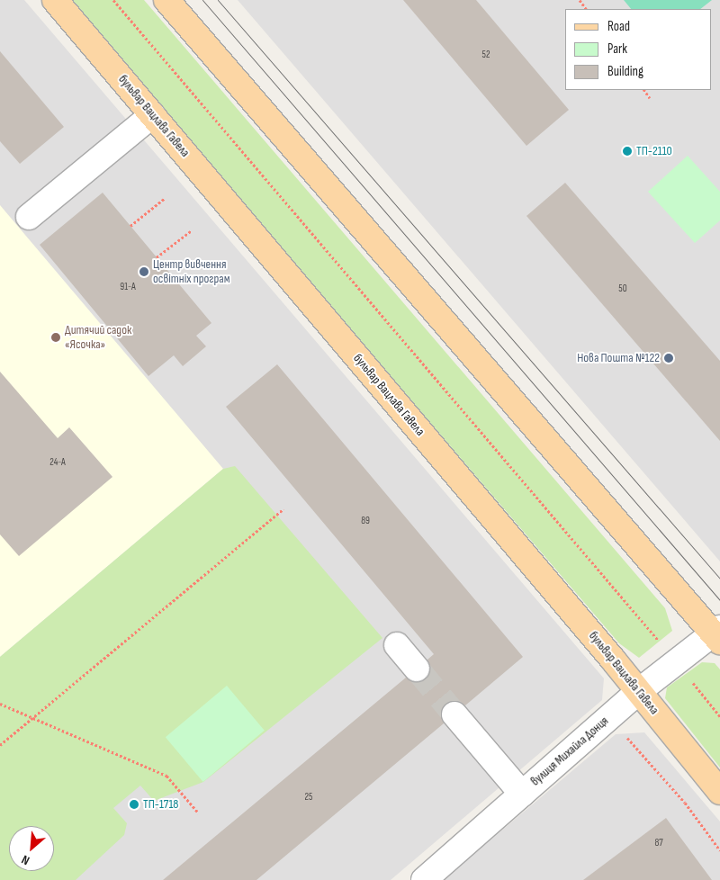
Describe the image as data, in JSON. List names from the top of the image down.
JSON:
{
  "streets": {
    "main road": ["бульвар Вацлава Гавела"],
    "street": ["вулиця Михайла Донця"]
  },
  "crossings": [
    ["бульвар Вацлава Гавела", "вулиця Михайла Донця"]
  ],
  "places": [
    "ТП-2110",
    "Центр вивчення освітніх програм",
    "Дитячий садок «Ясочка»",
    "Нова Пошта №122",
    "ТП-1718"
  ],
  "house_numbers": [
    "52",
    "91-А",
    "50",
    "24-А",
    "89",
    "25",
    "87"
  ],
  "legend": ["Road", "Park", "Building"],
  "north": "bottom left"
}
